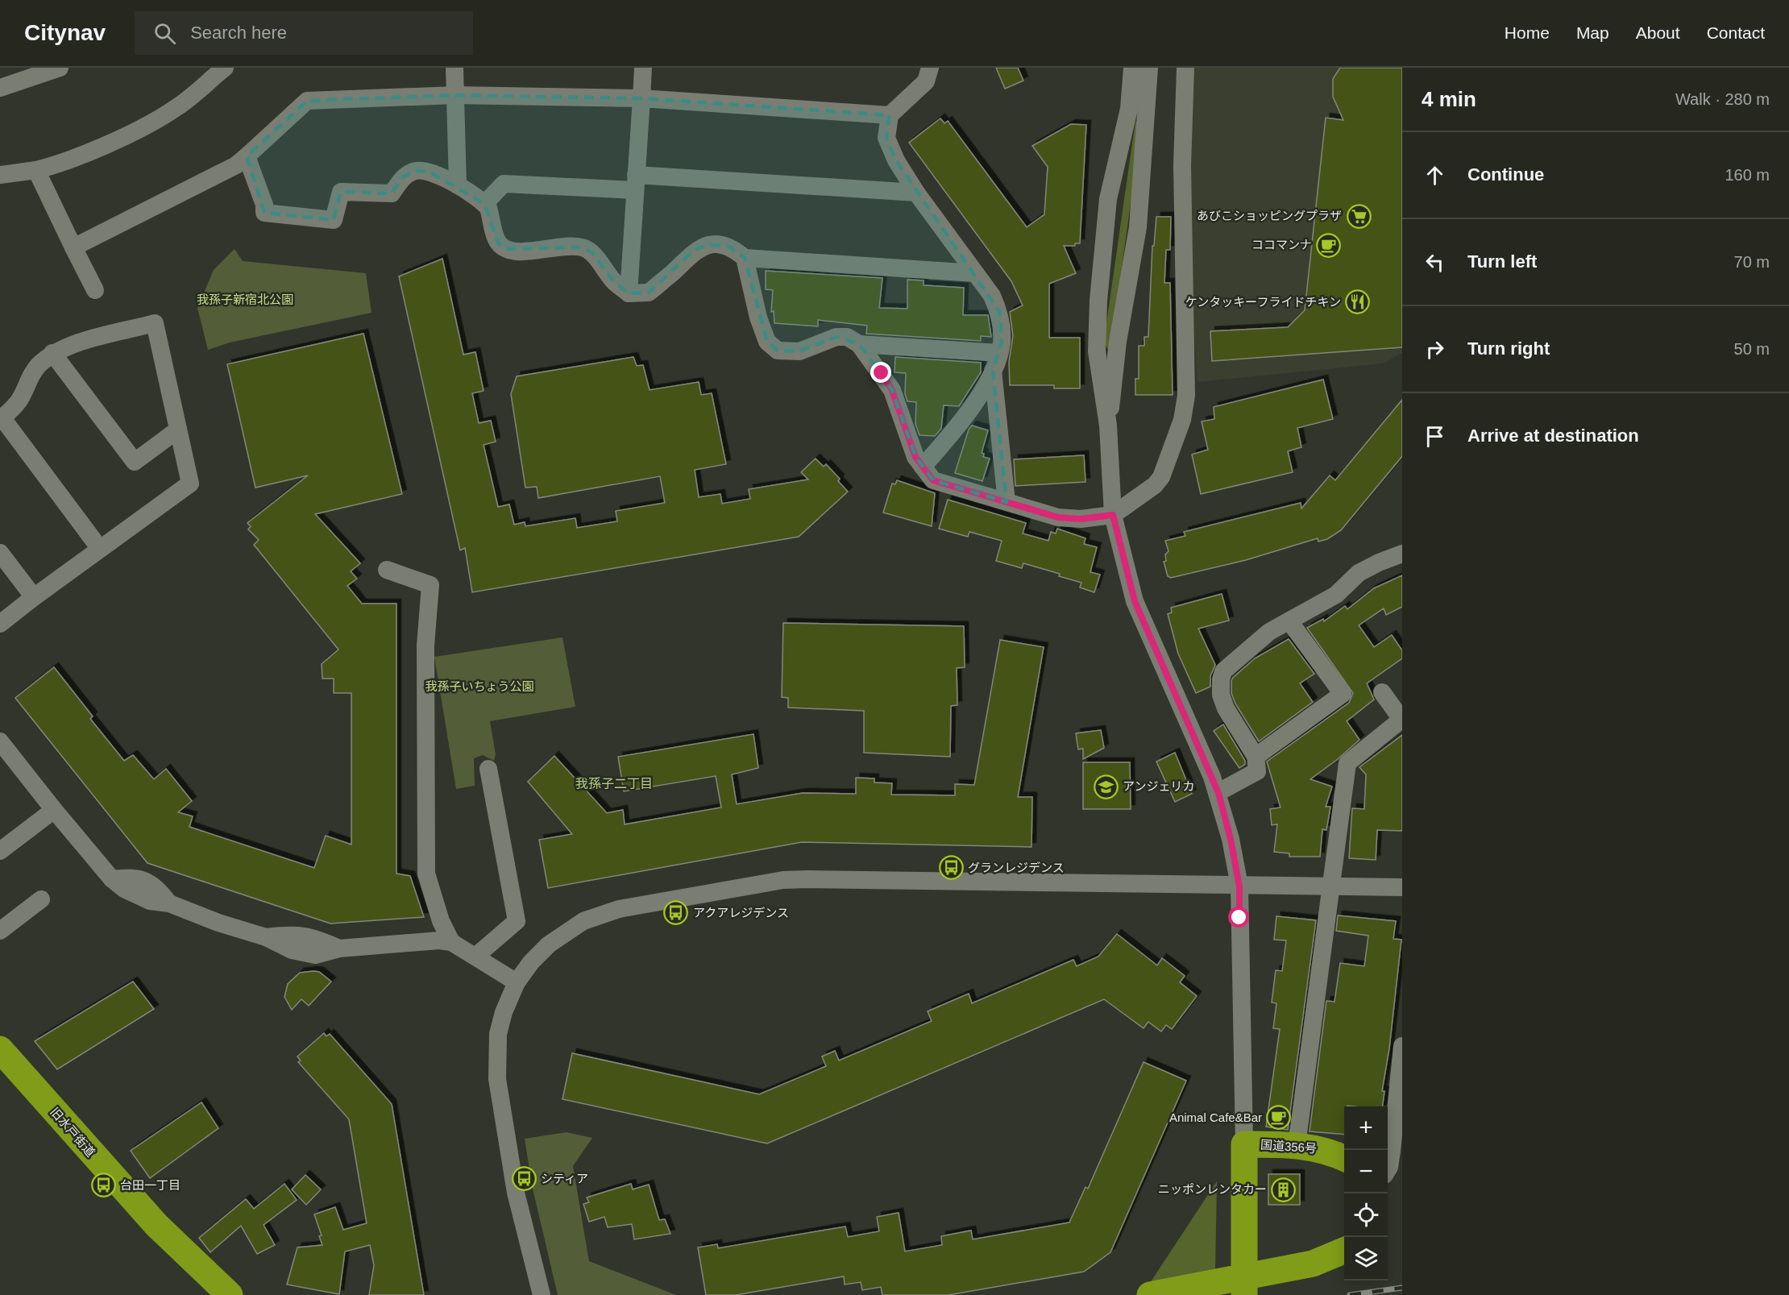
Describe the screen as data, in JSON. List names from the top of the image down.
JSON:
{
  "streets": {
    "highway": ["旧水戸街道", "国道356号"]
  },
  "districts": ["我孫子二丁目"],
  "parks": ["我孫子新宿北公園", "我孫子いちょう公園"],
  "places": {
    "supermarket": ["あびこショッピングプラザ"],
    "cafe": ["ココマンナ", "Animal Cafe&Bar"],
    "restaurant": ["ケンタッキーフライドチキン"],
    "school or university": ["アンジェリカ"],
    "bus stop": [
      "グランレジデンス",
      "アクアレジデンス",
      "シティア",
      "台田一丁目"
    ],
    "building": ["ニッポンレンタカー"]
  },
  "page": {
    "header": "Citynav",
    "search": "Search here",
    "nav": [
      "Home",
      "Map",
      "About",
      "Contact"
    ],
    "heading": ["4 min", "Walk · 280 m"],
    "list": [
      ["Continue", "160 m"],
      ["Turn left", "70 m"],
      ["Turn right", "50 m"],
      "Arrive at destination"
    ],
    "map_buttons": ["+", "−"]
  }
}
